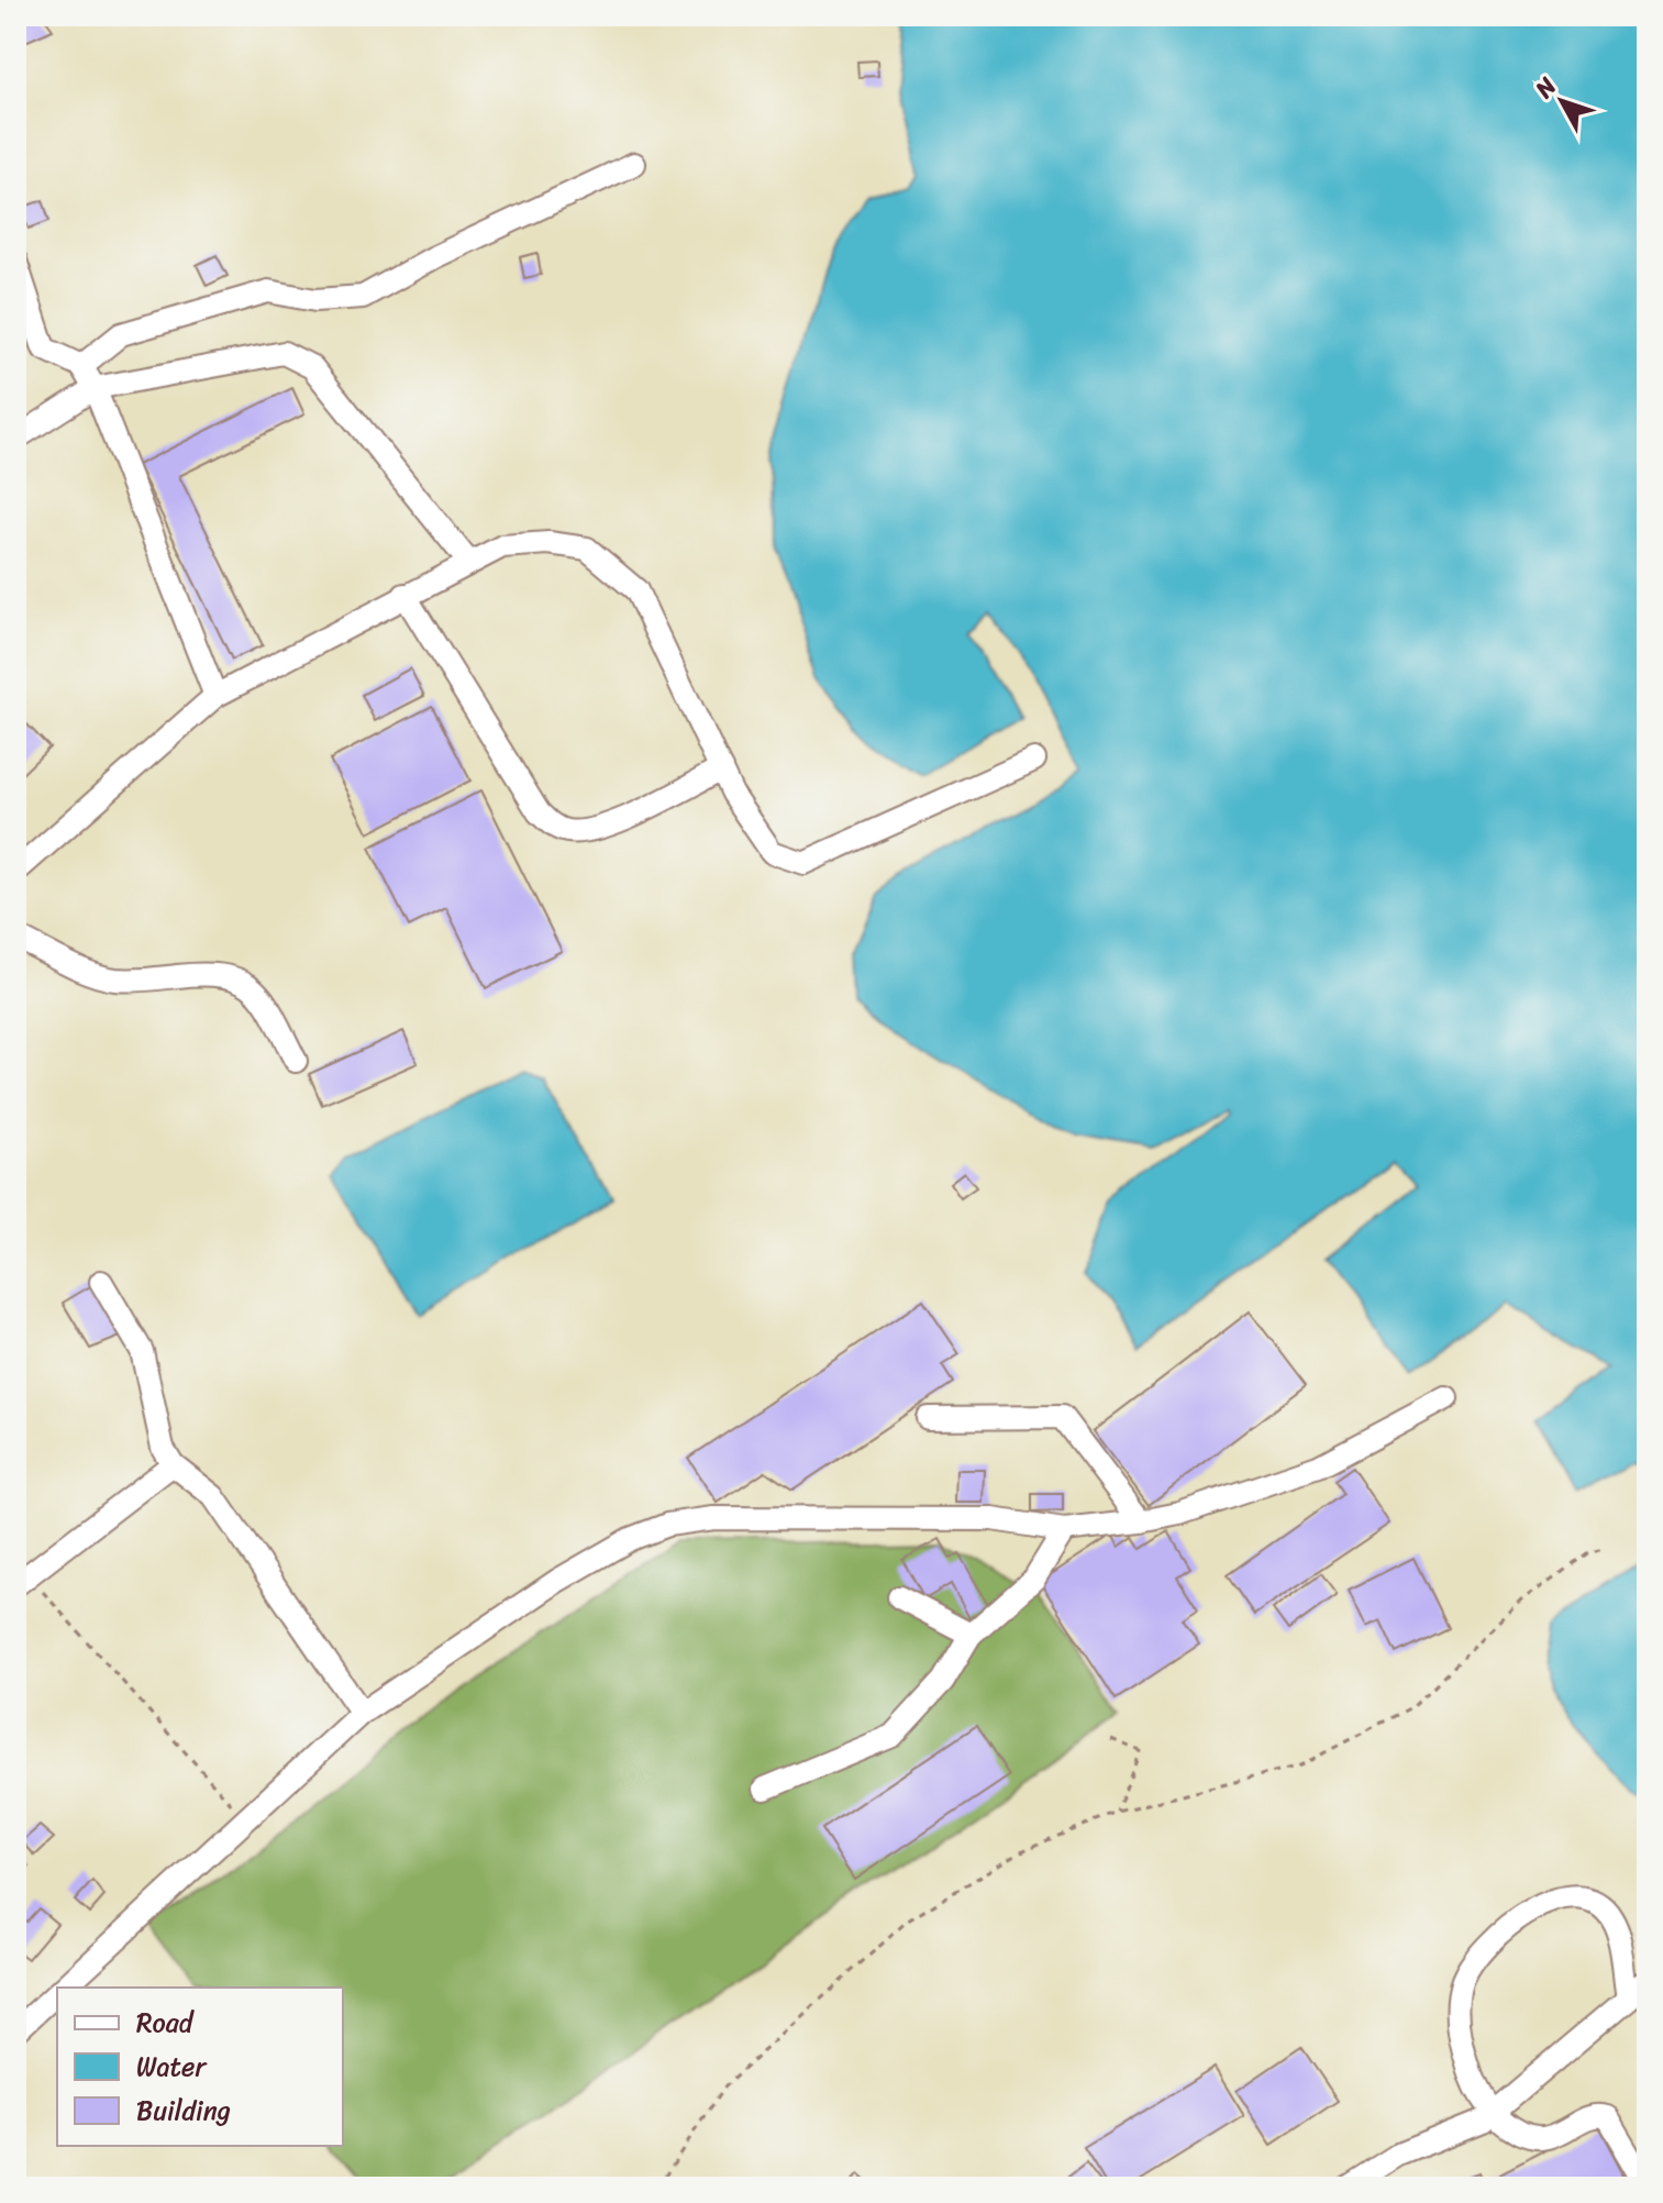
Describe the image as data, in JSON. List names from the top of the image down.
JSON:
{
  "legend": ["Road", "Water", "Building"],
  "north": "top left"
}
